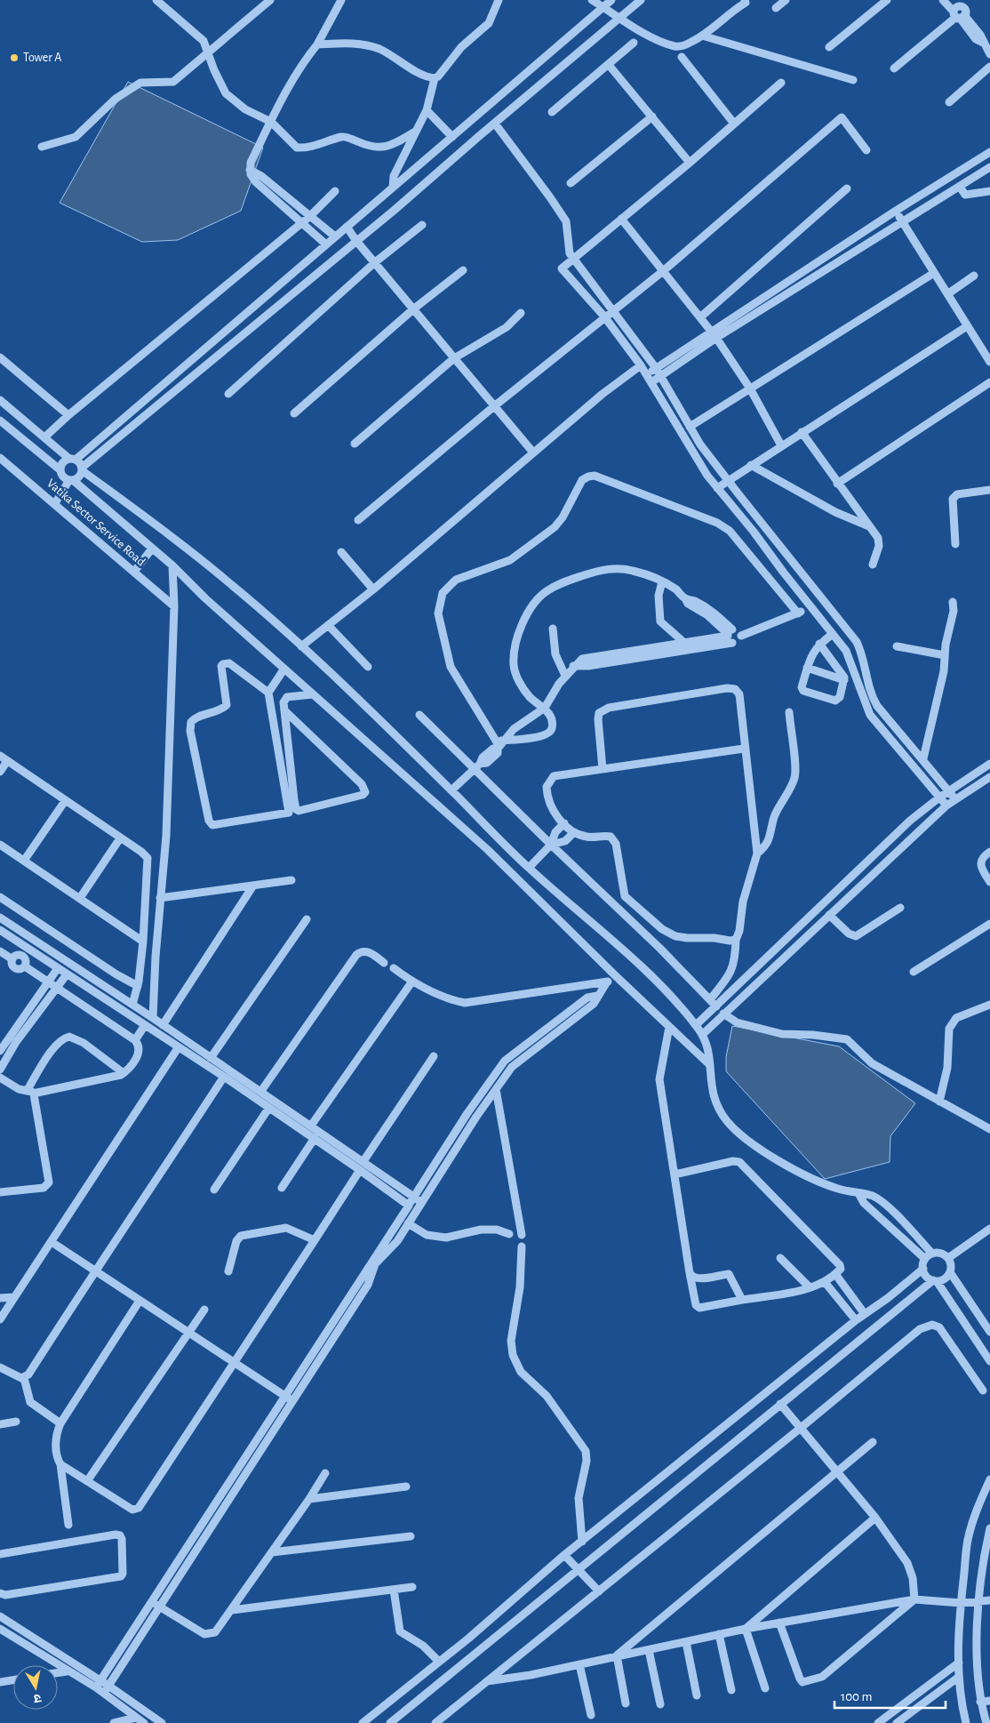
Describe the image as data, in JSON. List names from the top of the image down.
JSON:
{
  "streets": {
    "street": ["Vatika Sector Service Road"]
  },
  "places": ["Tower A"],
  "scale_bar": "100 m",
  "north": "bottom"
}
